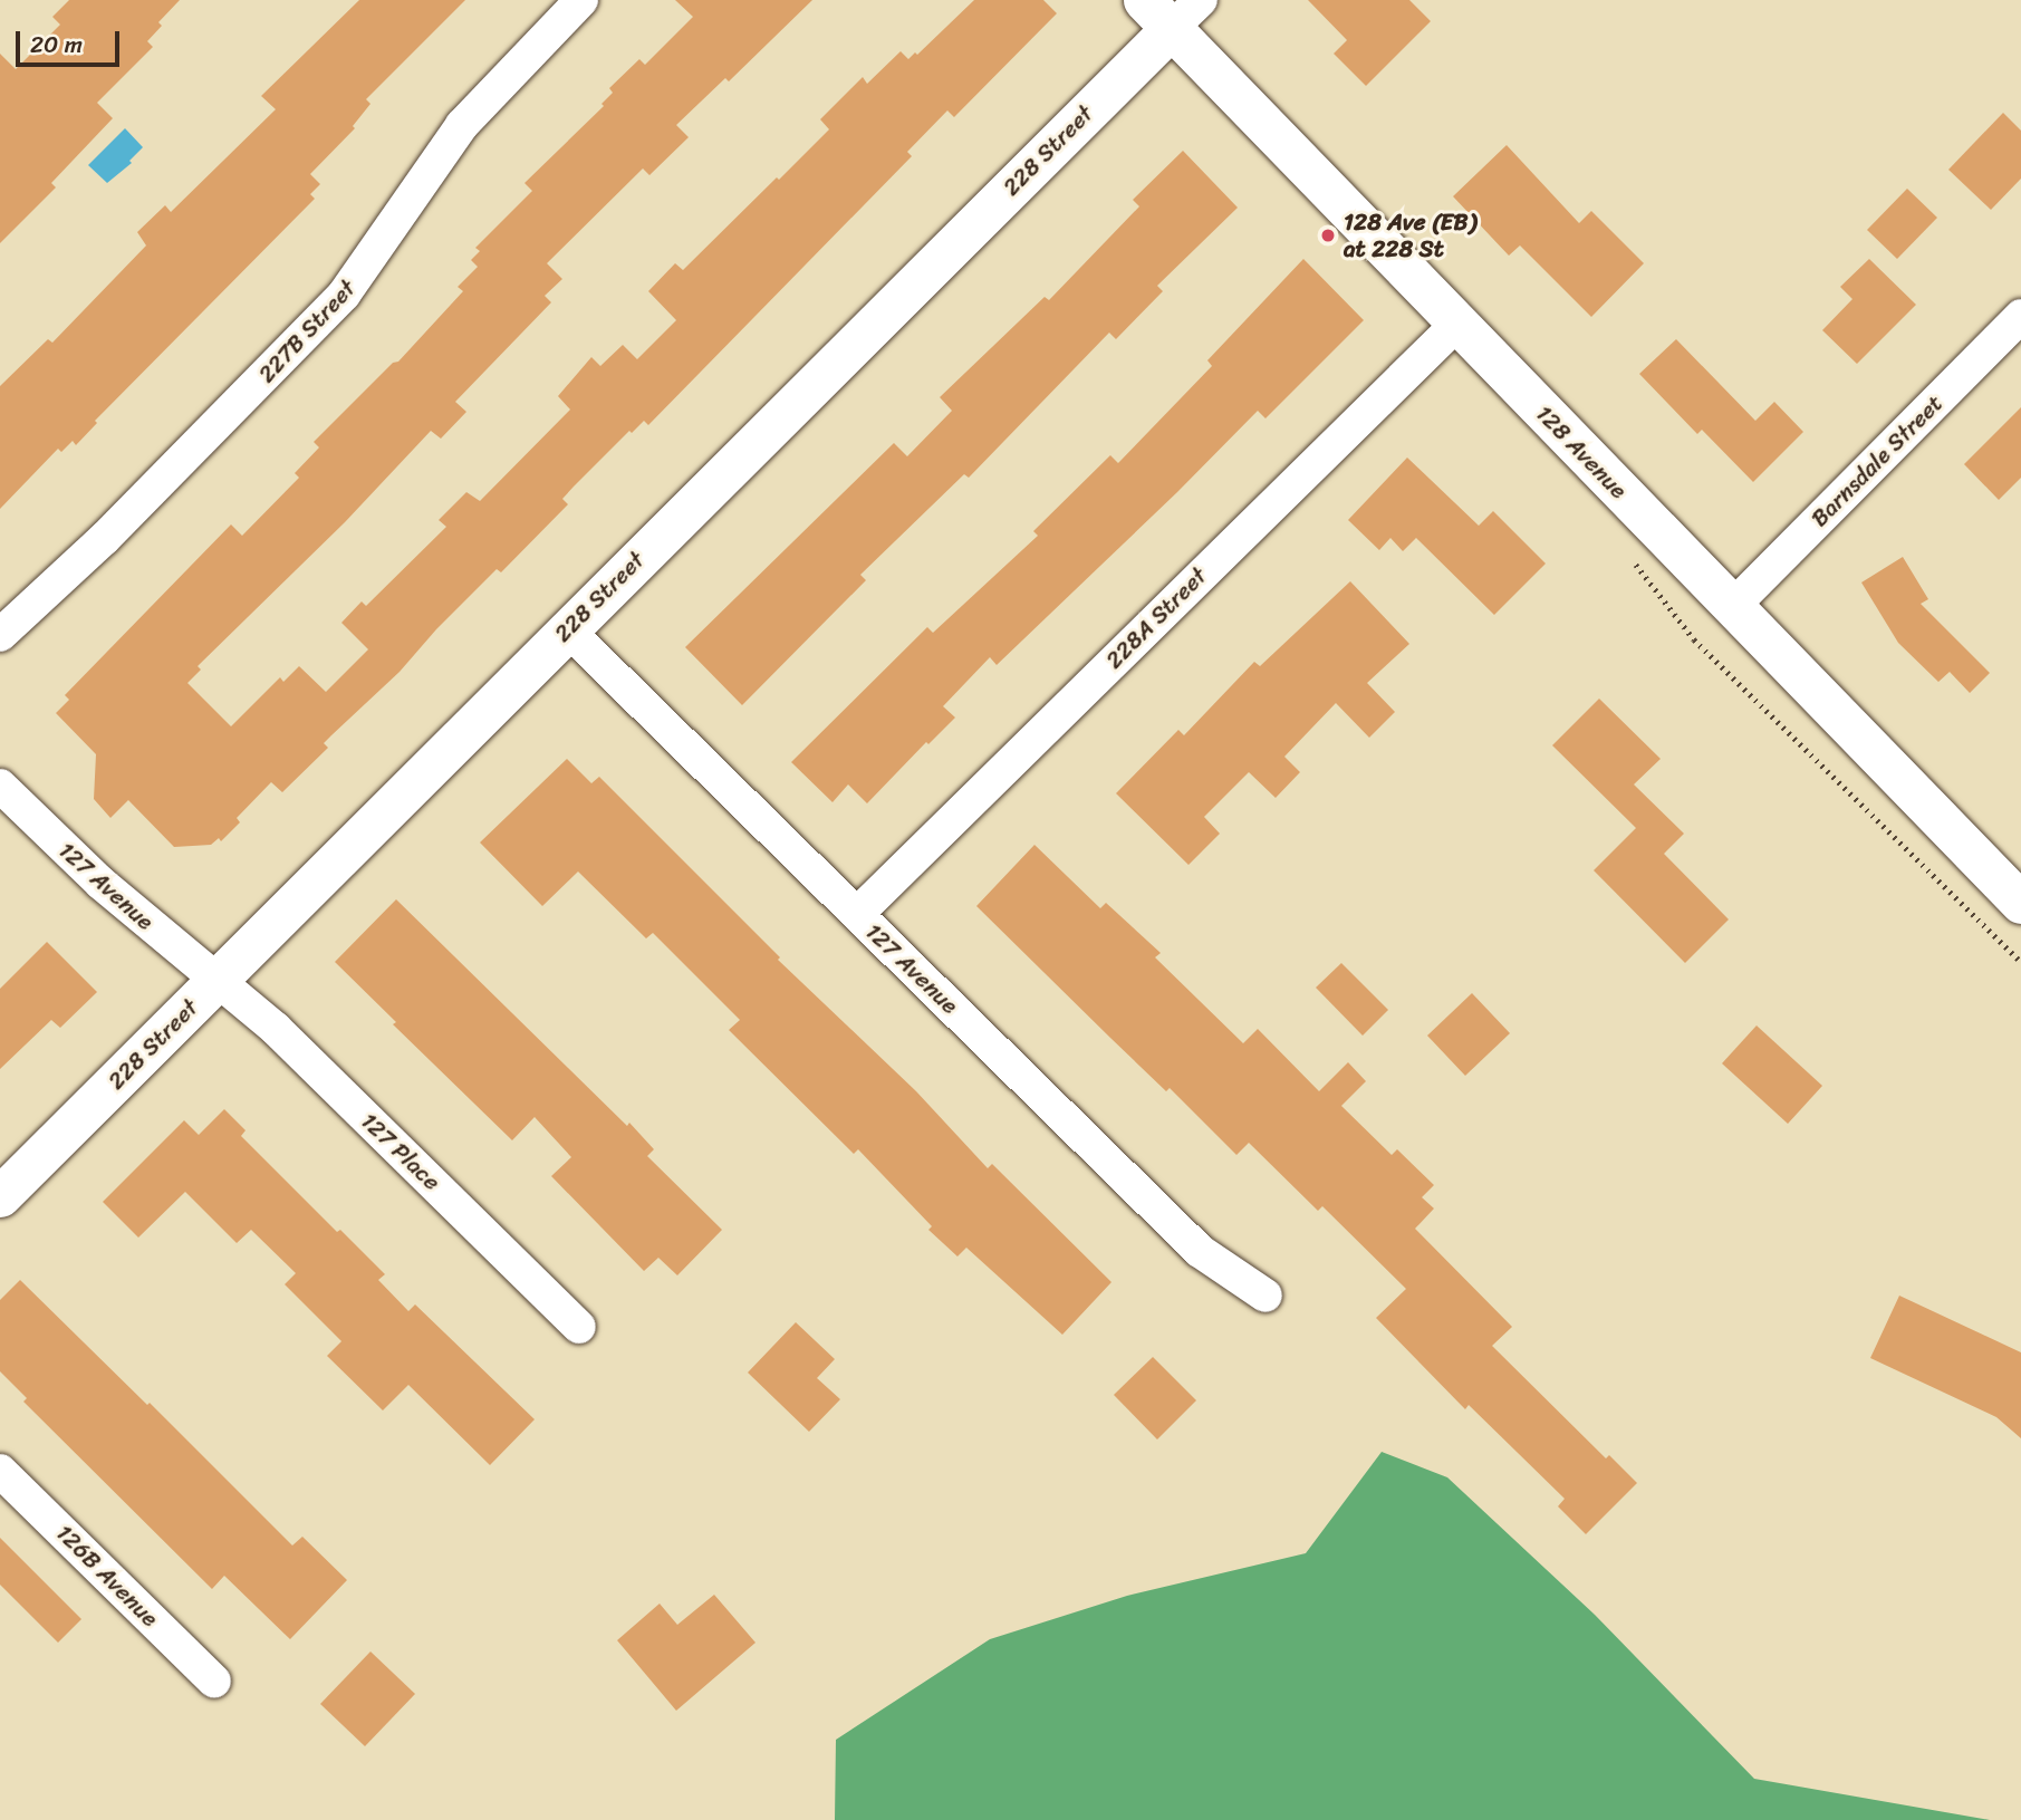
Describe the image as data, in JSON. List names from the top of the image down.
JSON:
{
  "streets": {
    "street": [
      "228 Street",
      "227B Street",
      "128 Avenue",
      "Barnsdale Street",
      "228A Street",
      "127 Avenue",
      "127 Place",
      "126B Avenue"
    ]
  },
  "crossings": [
    ["228 Street", "128 Avenue"],
    ["228 Street", "127 Avenue"],
    ["228 Street", "127 Place"],
    ["128 Avenue", "Barnsdale Street"],
    ["128 Avenue", "228A Street"],
    ["228A Street", "127 Avenue"],
    ["127 Avenue", "127 Place"]
  ],
  "places": ["128 Ave (EB) at 228 St"],
  "scale_bar": "20 m"
}
